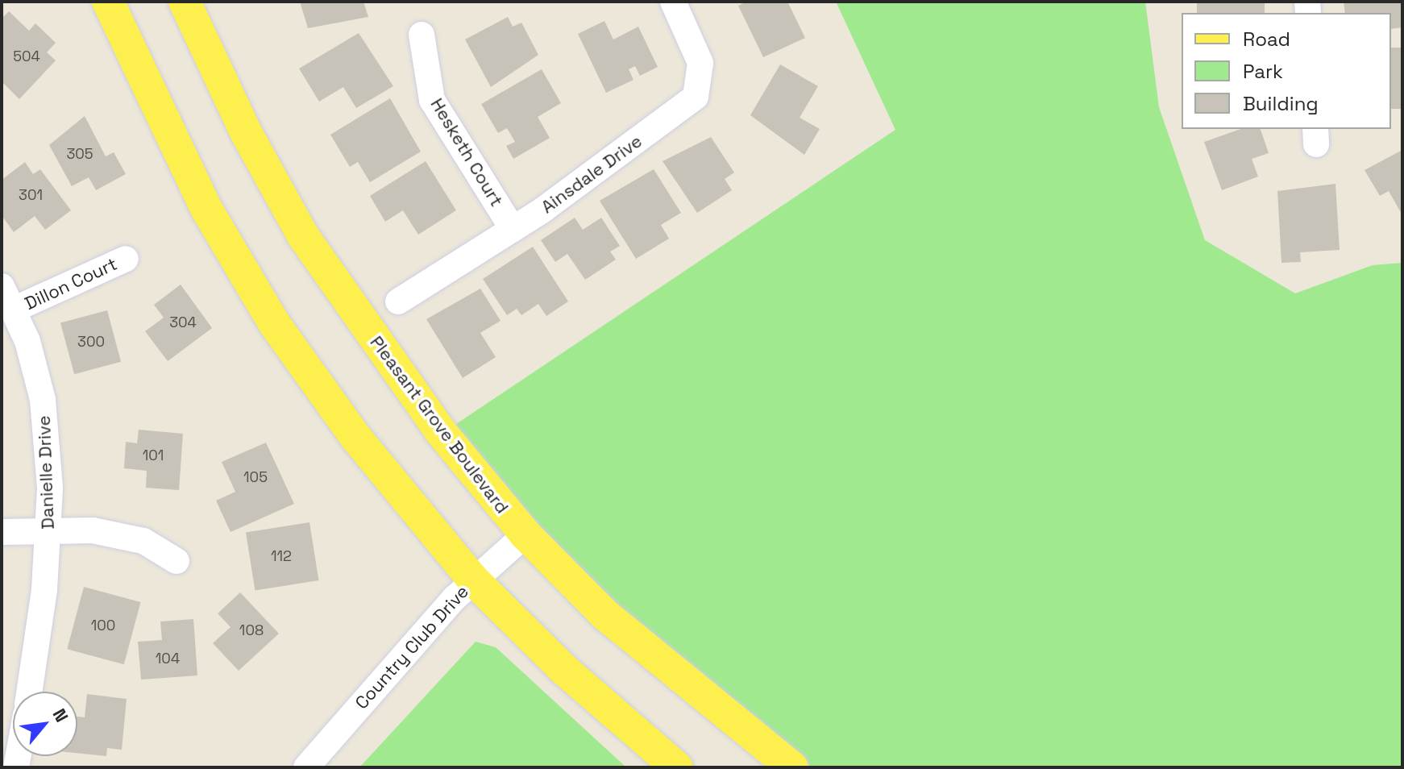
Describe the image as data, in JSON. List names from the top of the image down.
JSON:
{
  "streets": {
    "main road": ["Pleasant Grove Boulevard"],
    "street": [
      "Hesketh Court",
      "Ainsdale Drive",
      "Dillon Court",
      "Danielle Drive",
      "Country Club Drive"
    ]
  },
  "crossings": [
    ["Hesketh Court", "Ainsdale Drive"],
    ["Dillon Court", "Danielle Drive"],
    ["Pleasant Grove Boulevard", "Country Club Drive"]
  ],
  "house_numbers": [
    "504",
    "305",
    "301",
    "304",
    "300",
    "101",
    "105",
    "112",
    "100",
    "108",
    "104"
  ],
  "legend": ["Road", "Park", "Building"],
  "north": "top right"
}
